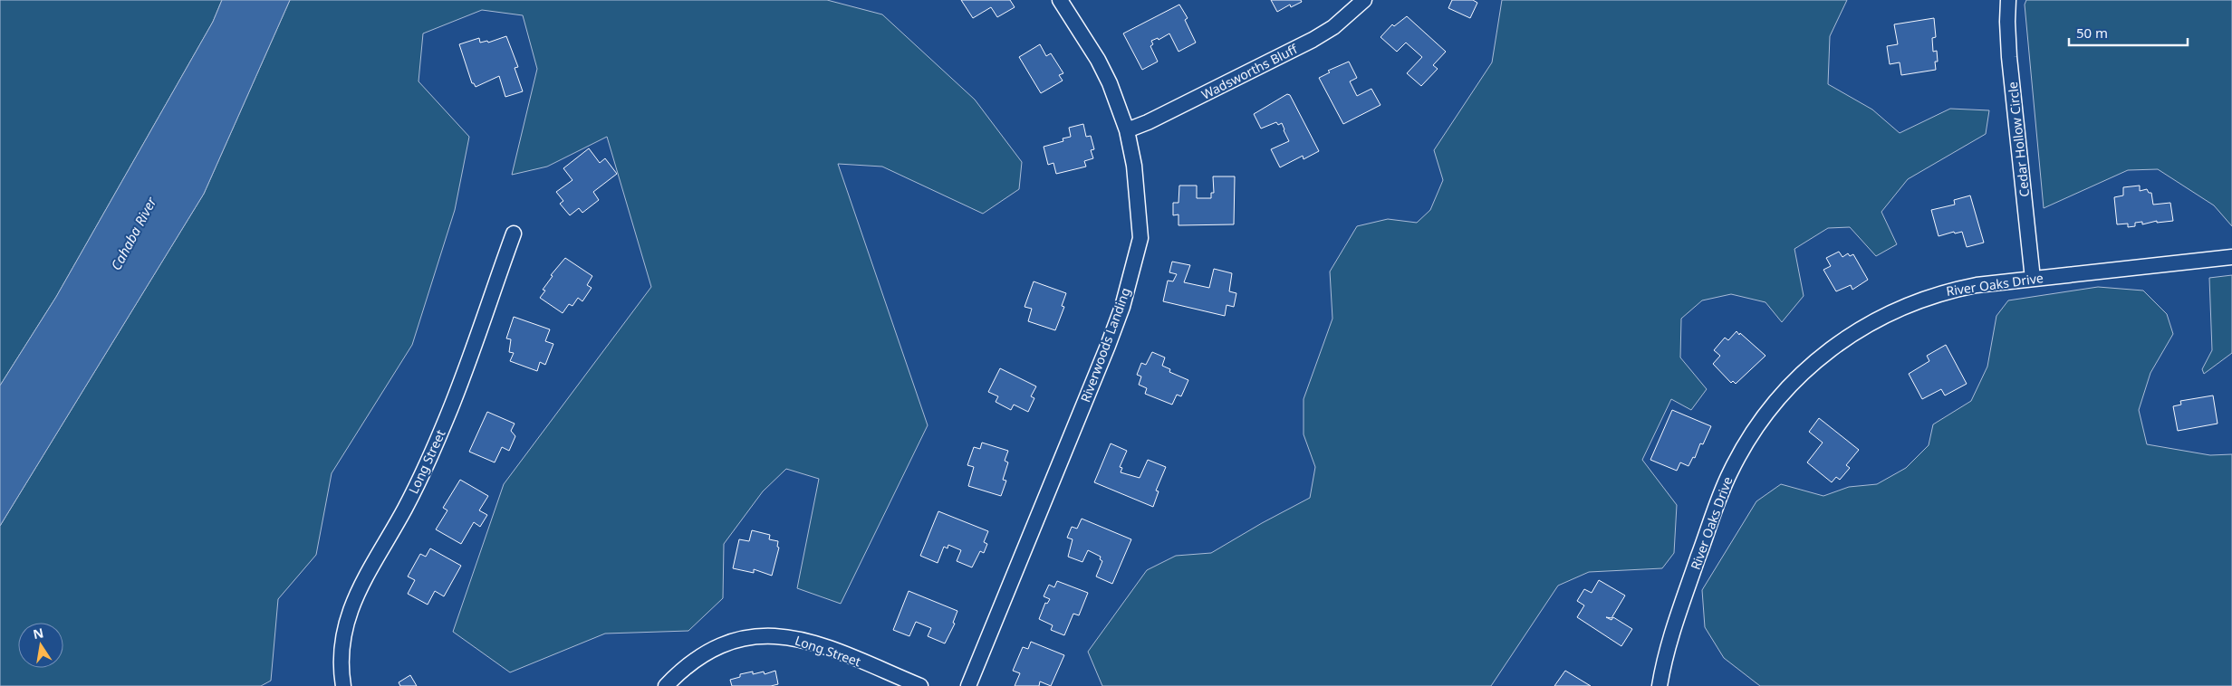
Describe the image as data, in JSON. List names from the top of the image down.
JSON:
{
  "streets": {
    "street": [
      "Wadsworths Bluff",
      "Cedar Hollow Circle",
      "River Oaks Drive",
      "Riverwoods Landing",
      "Long Street"
    ]
  },
  "crossings": [
    ["Wadsworths Bluff", "Riverwoods Landing"],
    ["Cedar Hollow Circle", "River Oaks Drive"]
  ],
  "water": ["Cahaba River"],
  "scale_bar": "50 m",
  "north": "top"
}
